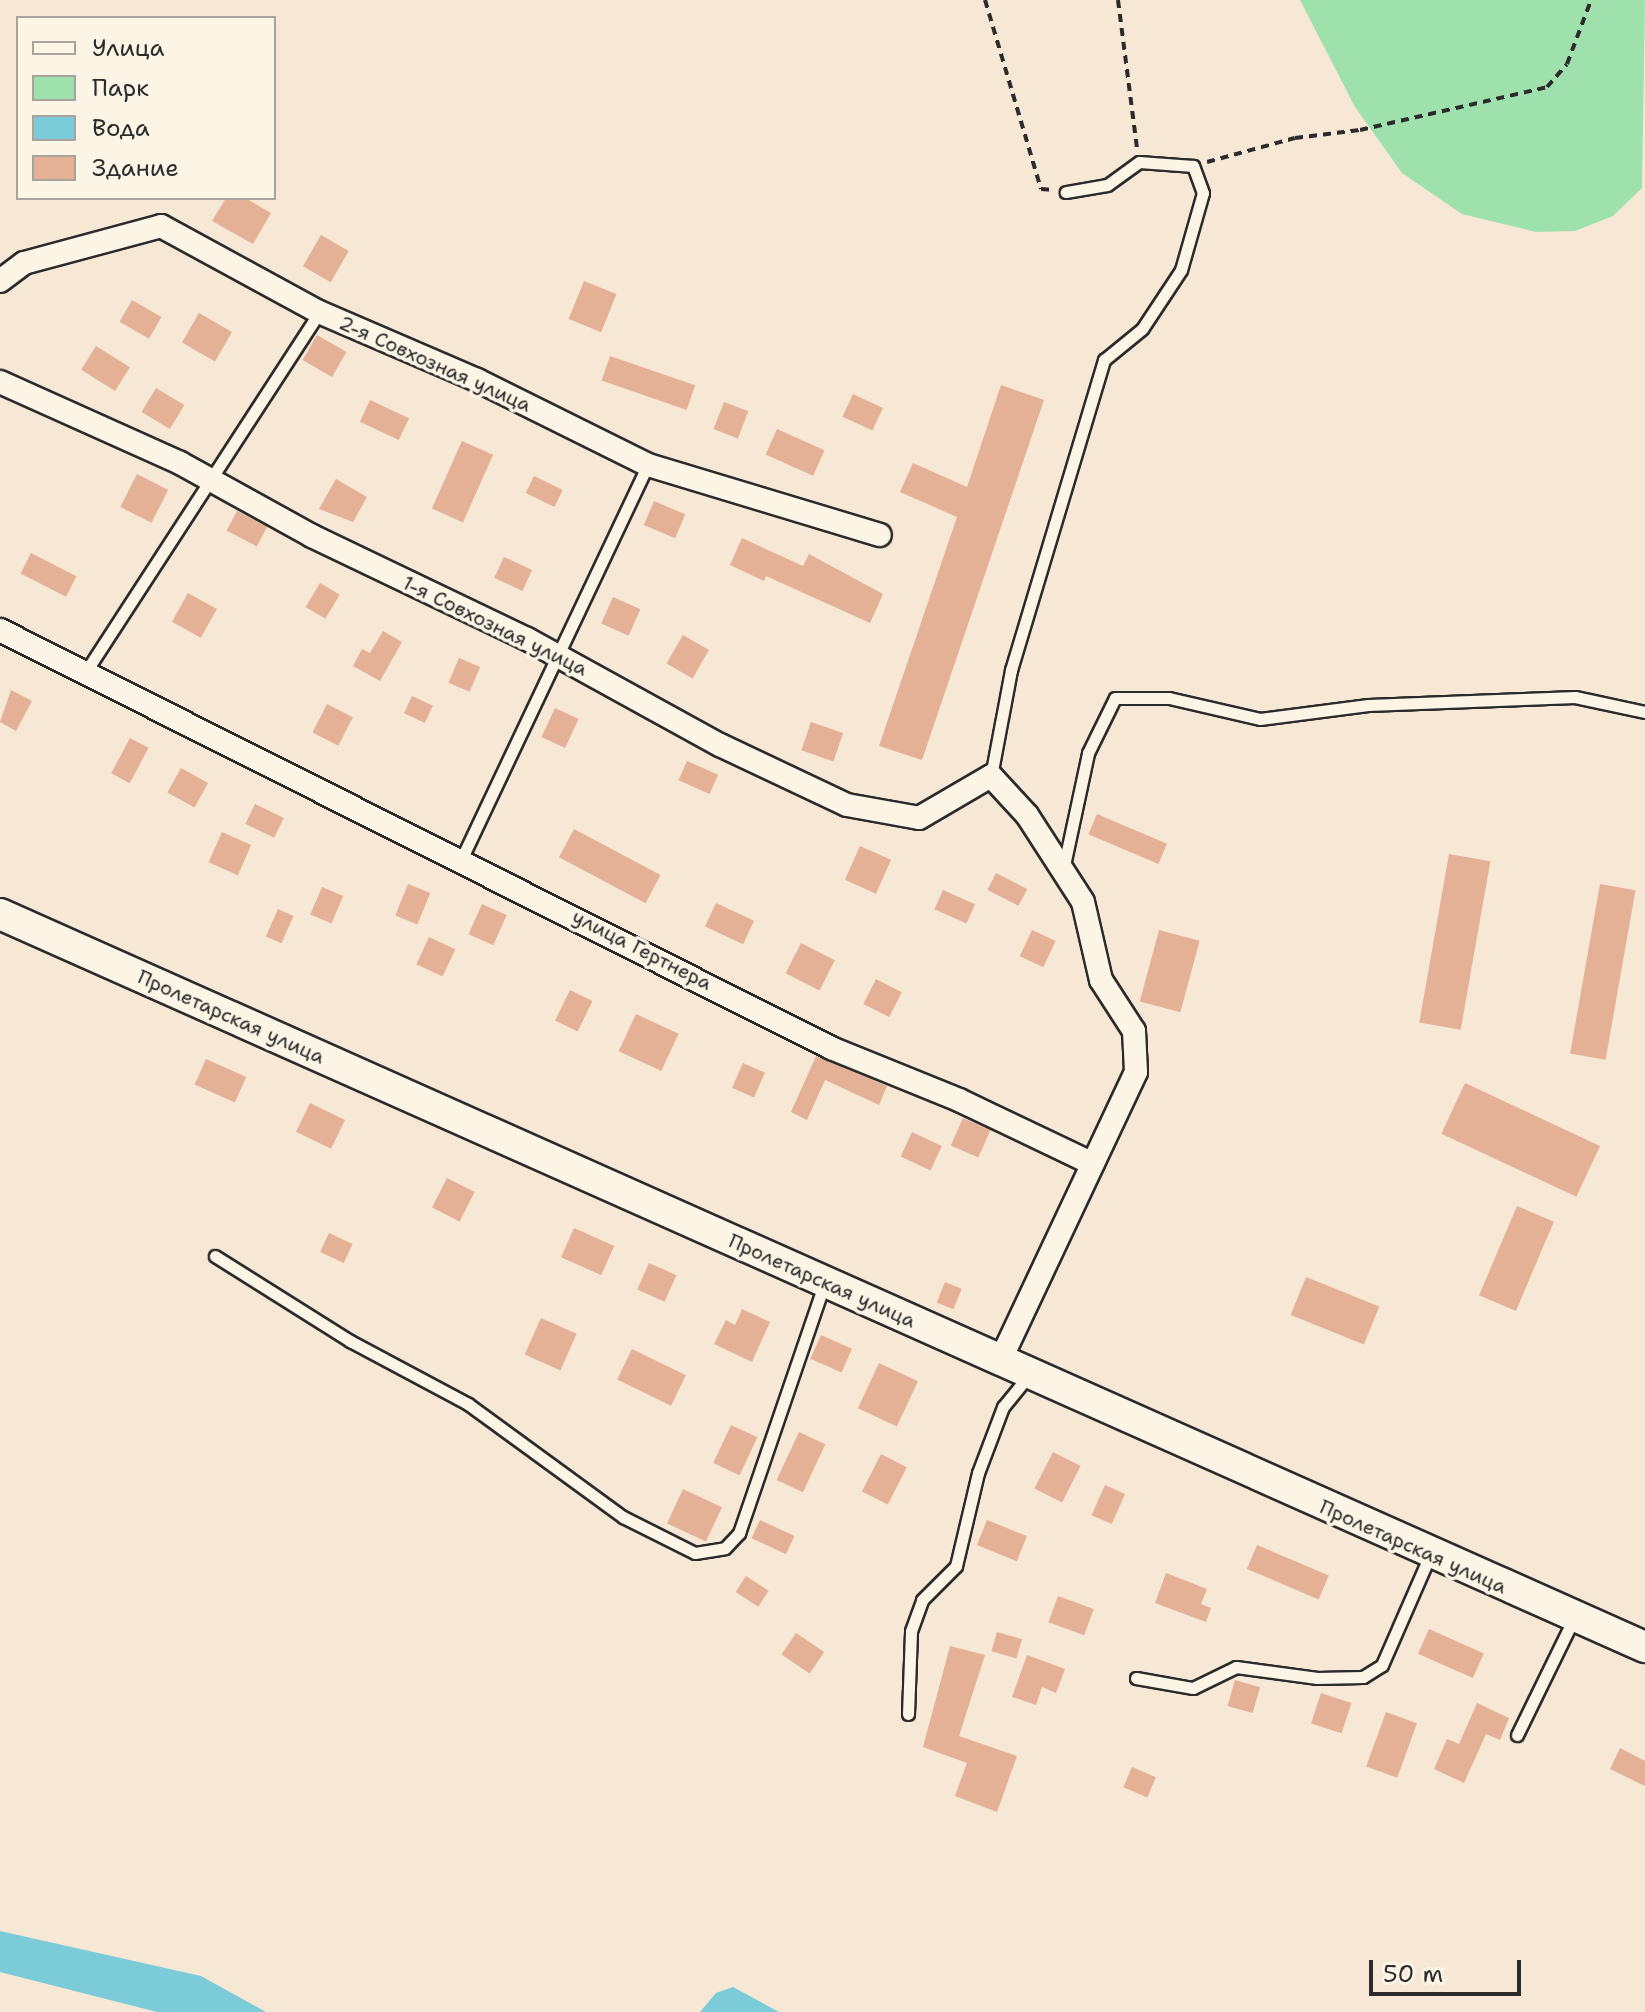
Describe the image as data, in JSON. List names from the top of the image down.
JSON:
{
  "streets": {
    "main road": ["Пролетарская улица"],
    "street": ["2-я Совхозная улица", "1-я Совхозная улица", "улица Гертнера"]
  },
  "legend": [
    "Улица",
    "Парк",
    "Вода",
    "Здание"
  ],
  "scale_bar": "50 m"
}
